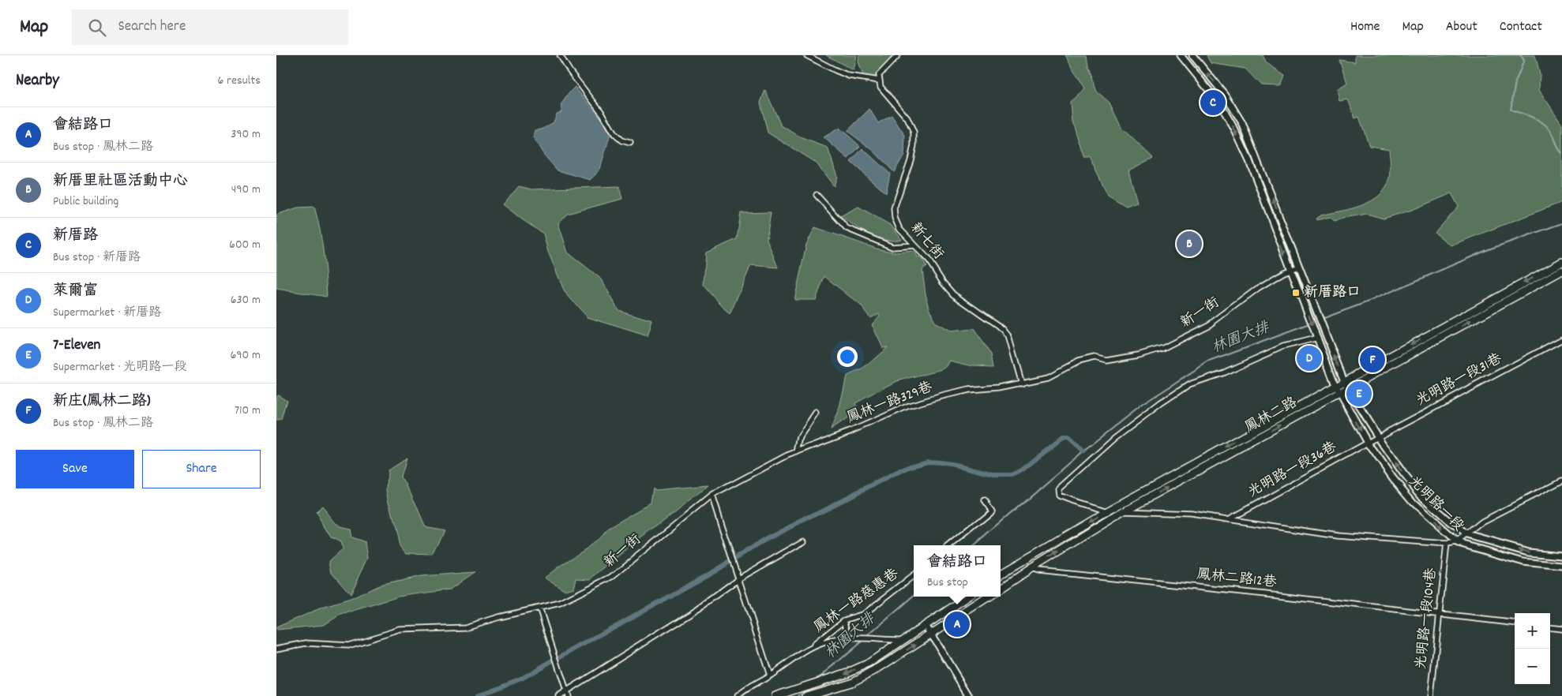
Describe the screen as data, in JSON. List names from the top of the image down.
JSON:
{
  "streets": {
    "main road": ["鳳林二路"],
    "street": [
      "新七街",
      "新一街",
      "光明路一段31巷",
      "鳳林一路329巷",
      "光明路一段36巷",
      "光明路一段",
      "鳳林二路12巷",
      "鳳林一路慈惠巷",
      "光明路一段104巷"
    ]
  },
  "crossings": [
    ["新七街", "鳳林一路329巷"],
    ["新一街", "鳳林一路329巷"],
    ["新一街", "光明路一段"],
    ["光明路一段31巷", "光明路一段36巷"],
    ["光明路一段31巷", "光明路一段"],
    ["鳳林二路", "光明路一段"],
    ["鳳林二路", "鳳林二路12巷"],
    ["光明路一段36巷", "光明路一段"],
    ["鳳林二路12巷", "光明路一段104巷"]
  ],
  "water": ["林園大排"],
  "places": {
    "transit": ["新厝路口"]
  },
  "page": {
    "header": "Map",
    "search": "Search here",
    "nav": [
      "Home",
      "Map",
      "About",
      "Contact"
    ],
    "heading": ["Nearby", "6 results"],
    "pins": [
      "C",
      "B",
      "D",
      "F",
      "E",
      "A"
    ],
    "list": [
      {
        "mark": "A",
        "name": "會結路口",
        "note": "Bus stop · 鳳林二路",
        "value": "390 m"
      },
      {
        "mark": "B",
        "name": "新厝里社區活動中心",
        "note": "Public building",
        "value": "490 m"
      },
      {
        "mark": "C",
        "name": "新厝路",
        "note": "Bus stop · 新厝路",
        "value": "600 m"
      },
      {
        "mark": "D",
        "name": "萊爾富",
        "note": "Supermarket · 新厝路",
        "value": "630 m"
      },
      {
        "mark": "E",
        "name": "7-Eleven",
        "note": "Supermarket · 光明路一段",
        "value": "690 m"
      },
      {
        "mark": "F",
        "name": "新庄(鳳林二路)",
        "note": "Bus stop · 鳳林二路",
        "value": "710 m"
      }
    ],
    "buttons": ["Save", "Share"],
    "popup": ["會結路口", "Bus stop"],
    "map_buttons": ["+", "−"]
  }
}
